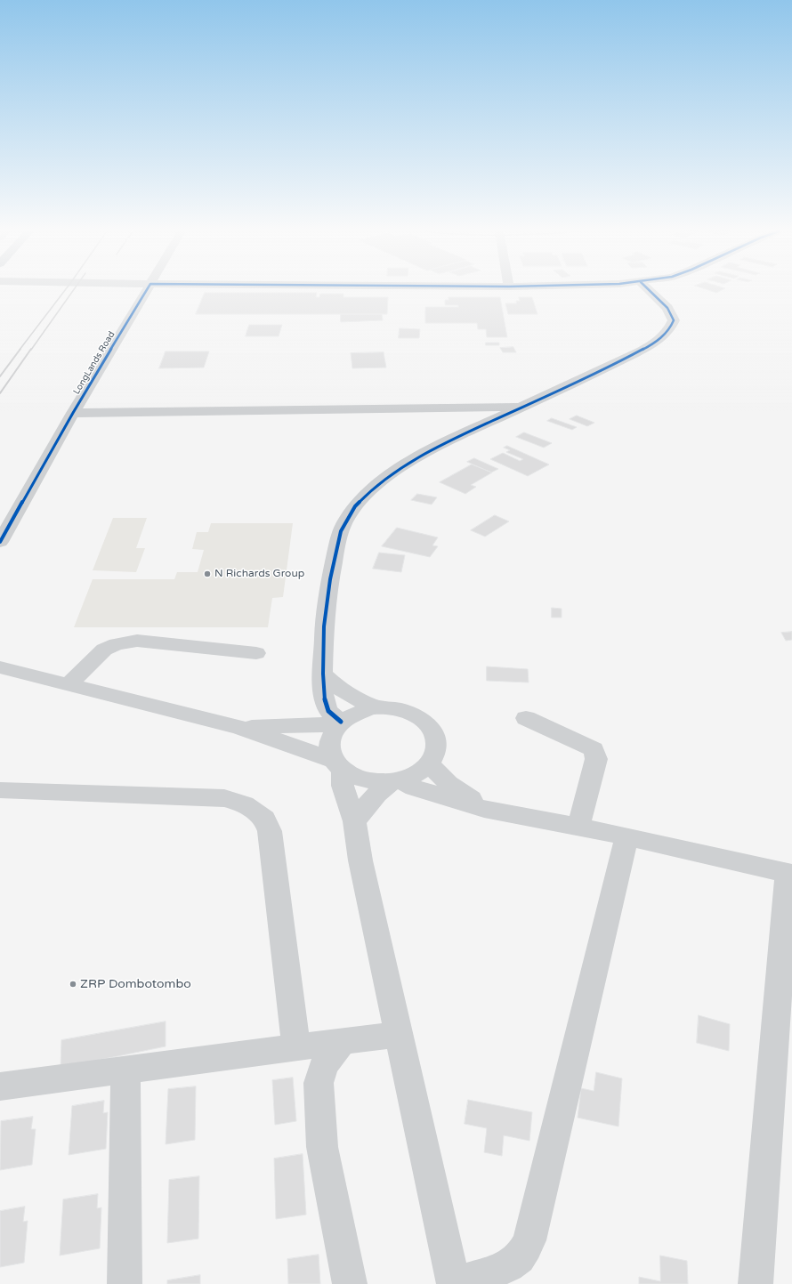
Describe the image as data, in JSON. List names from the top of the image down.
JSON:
{
  "streets": {
    "street": ["LongLands Road"]
  },
  "places": ["N Richards Group", "ZRP Dombotombo"]
}
